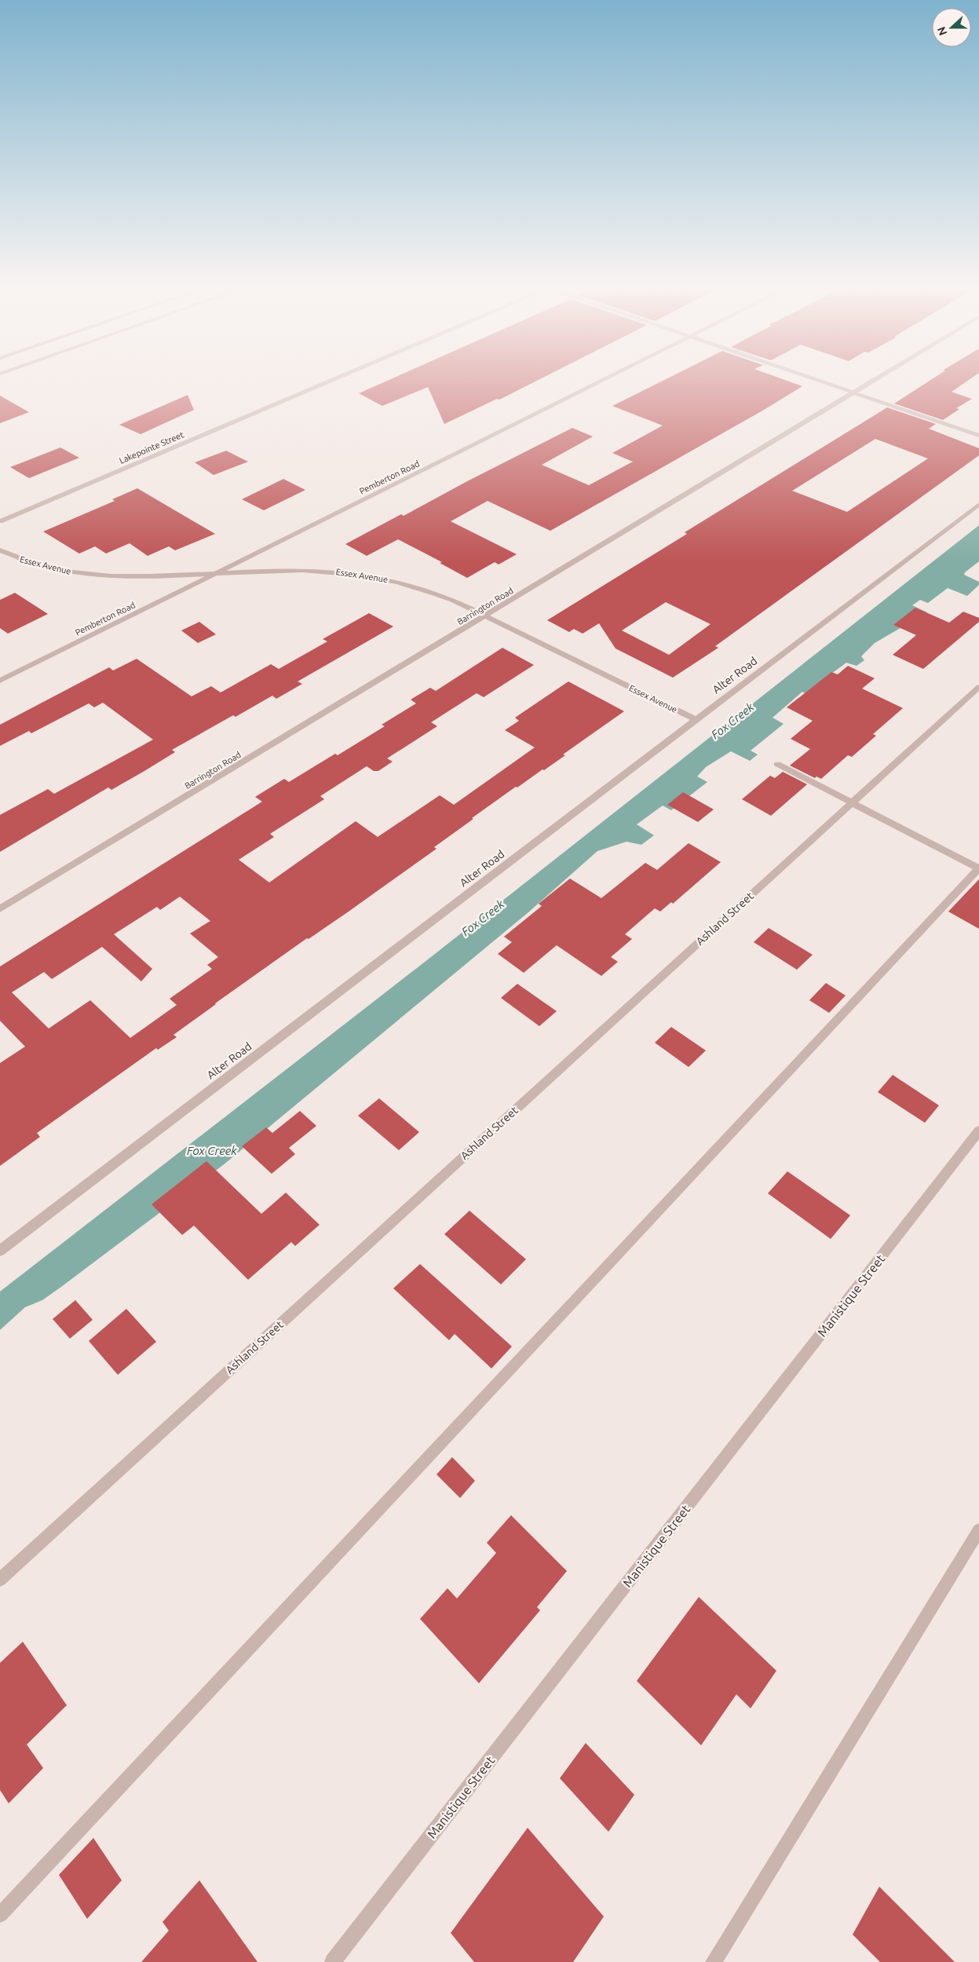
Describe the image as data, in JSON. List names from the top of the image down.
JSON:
{
  "streets": {
    "street": [
      "Lakepointe Street",
      "Pemberton Road",
      "Essex Avenue",
      "Barrington Road",
      "Alter Road",
      "Ashland Street",
      "Manistique Street"
    ]
  },
  "crossings": [
    ["Pemberton Road", "Essex Avenue"],
    ["Essex Avenue", "Barrington Road"],
    ["Essex Avenue", "Alter Road"]
  ],
  "water": ["Fox Creek"],
  "north": "left"
}
